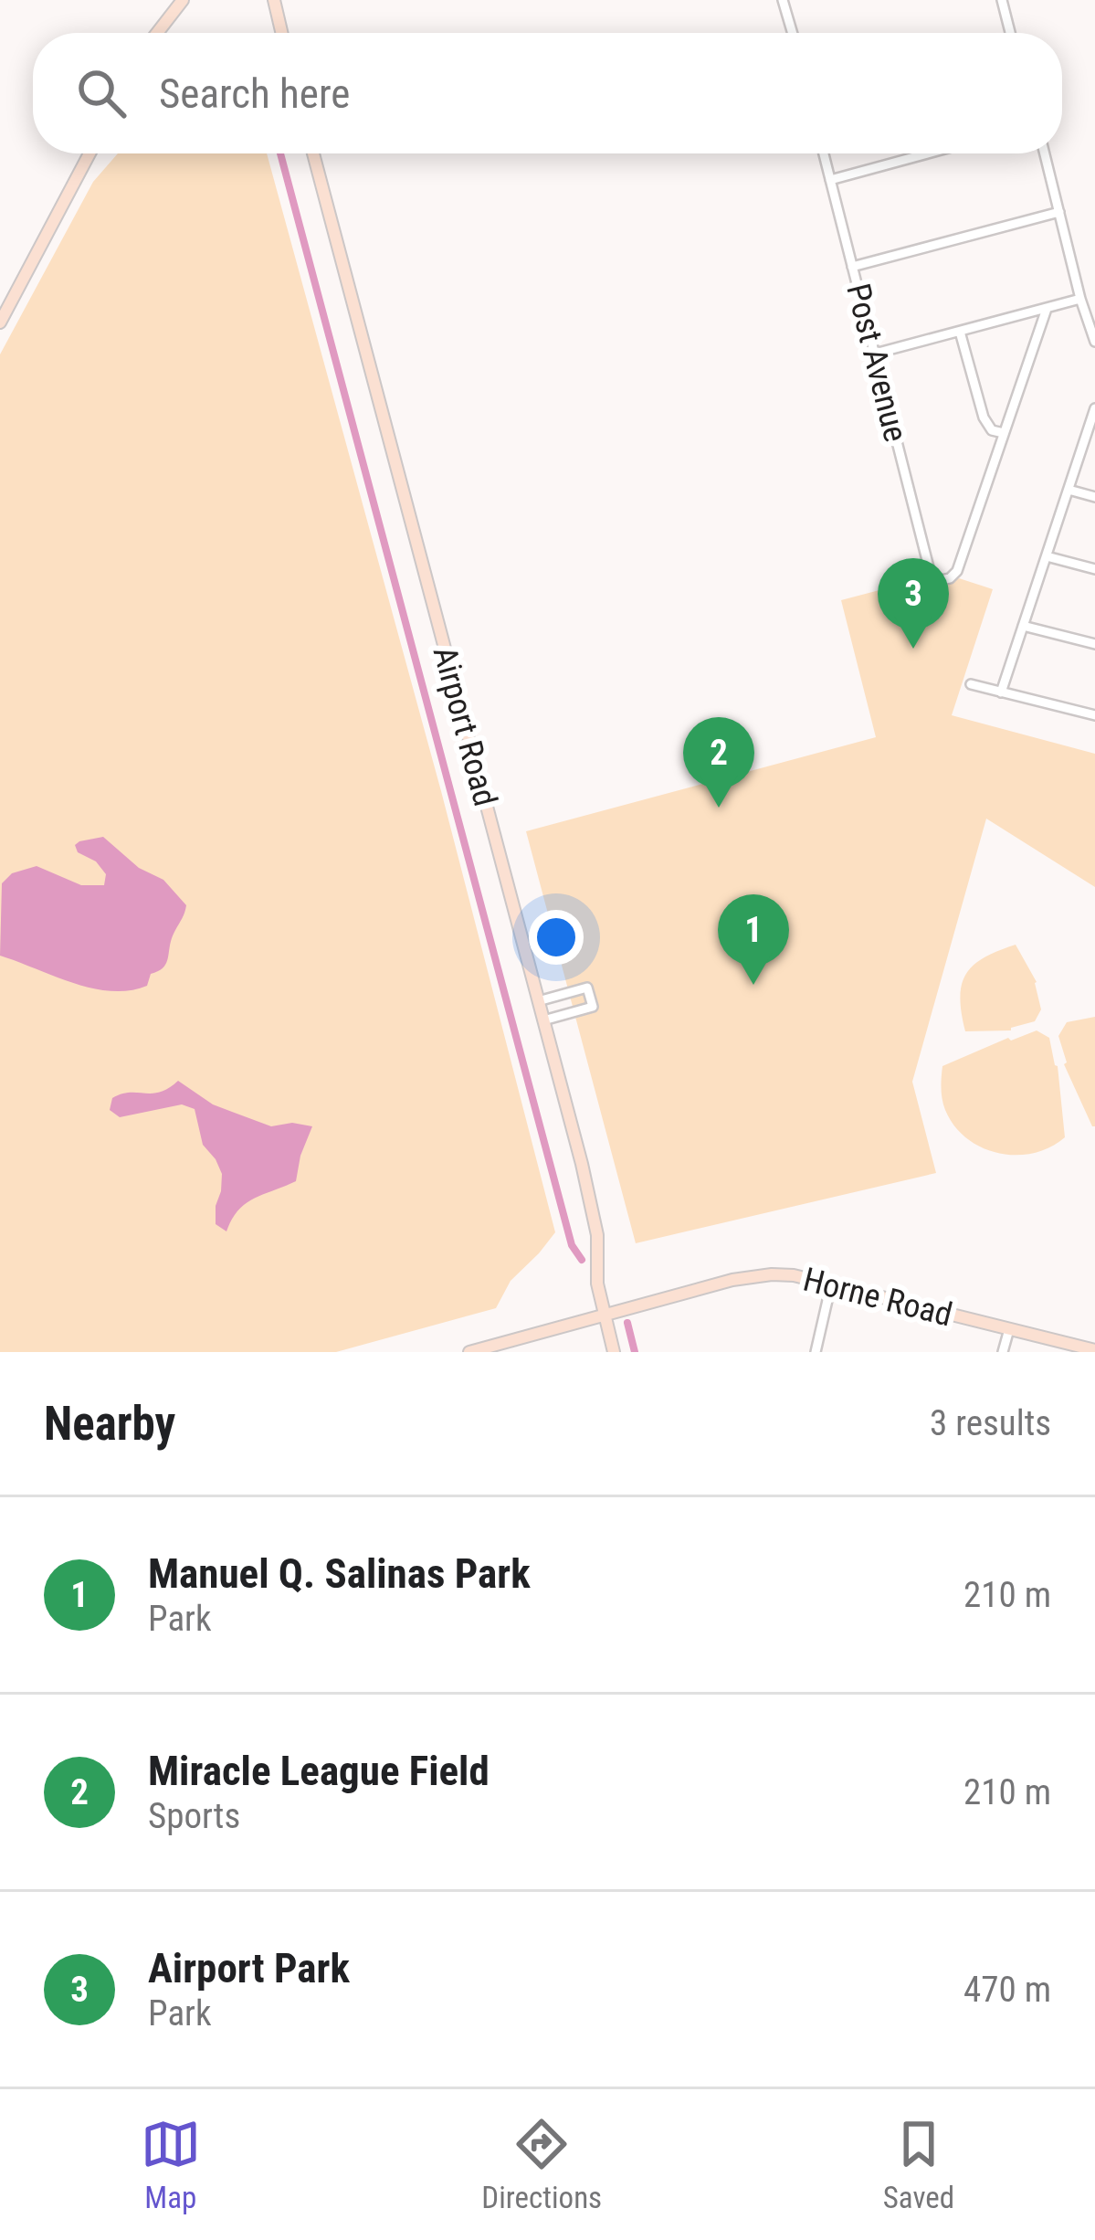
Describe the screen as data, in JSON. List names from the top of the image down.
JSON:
{
  "streets": {
    "street": ["Post Avenue", "Airport Road", "Horne Road"]
  },
  "crossings": [
    ["Airport Road", "Horne Road"]
  ],
  "page": {
    "search": "Search here",
    "pins": ["3", "2", "1"],
    "heading": ["Nearby", "3 results"],
    "list": [
      {
        "mark": "1",
        "name": "Manuel Q. Salinas Park",
        "note": "Park",
        "value": "210 m"
      },
      {
        "mark": "2",
        "name": "Miracle League Field",
        "note": "Sports",
        "value": "210 m"
      },
      {
        "mark": "3",
        "name": "Airport Park",
        "note": "Park",
        "value": "470 m"
      }
    ],
    "nav": ["Map", "Directions", "Saved"]
  }
}
